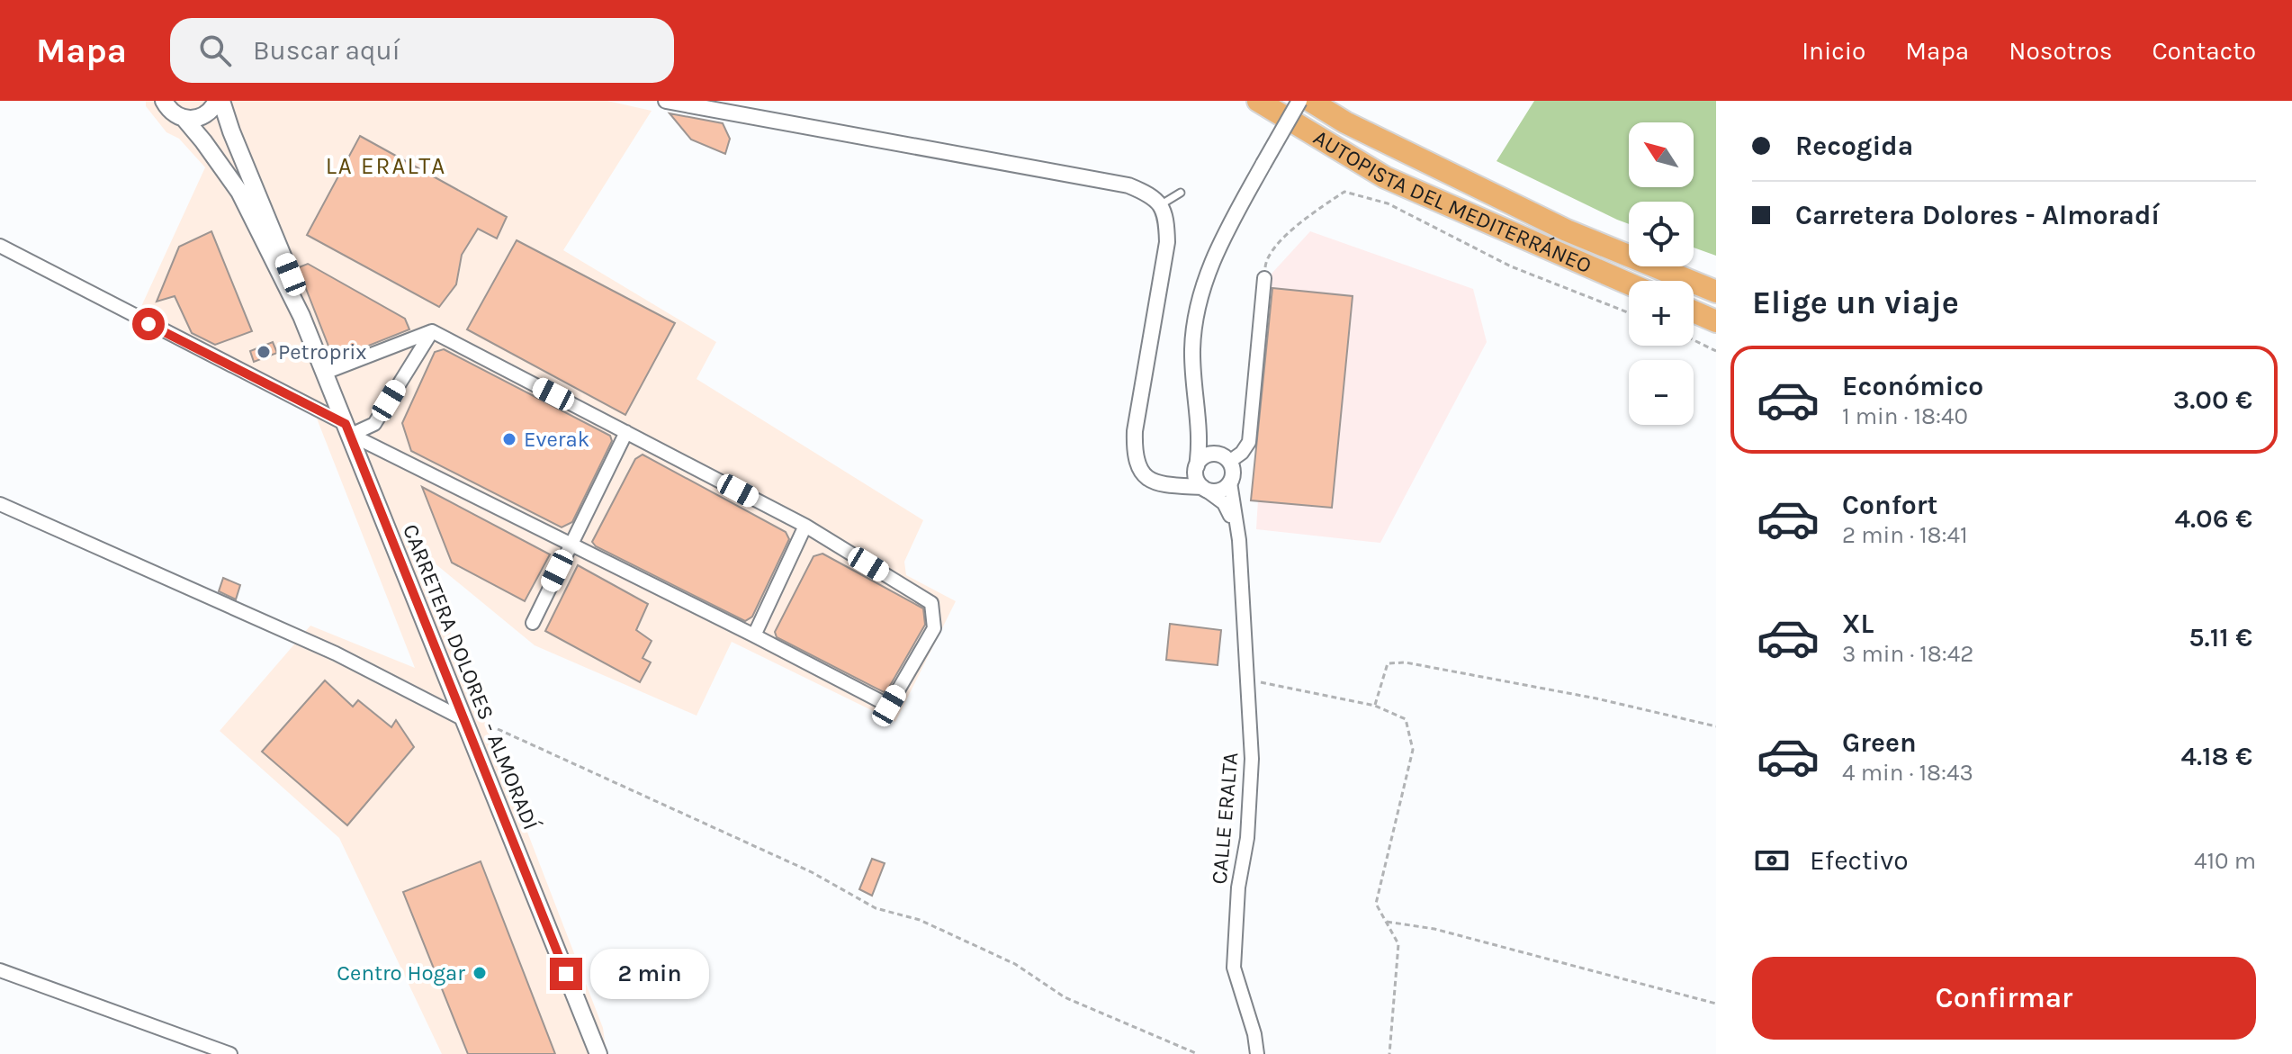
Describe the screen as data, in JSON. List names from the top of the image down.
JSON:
{
  "streets": {
    "highway": ["AUTOPISTA DEL MEDITERRÁNEO"],
    "main road": ["CARRETERA DOLORES - ALMORADÍ"],
    "street": ["CALLE ERALTA"]
  },
  "districts": ["LA ERALTA"],
  "places": ["Petroprix", "Everak", "Centro Hogar"],
  "north": "top left",
  "page": {
    "header": "Mapa",
    "search": "Buscar aquí",
    "nav": [
      "Inicio",
      "Mapa",
      "Nosotros",
      "Contacto"
    ],
    "banner": ["Recogida", "Carretera Dolores - Almoradí"],
    "map_buttons": ["+", "−"],
    "heading": "Elige un viaje",
    "list": [
      {
        "name": "Económico",
        "note": "1 min · 18:40",
        "value": "3.00 €"
      },
      {
        "name": "Confort",
        "note": "2 min · 18:41",
        "value": "4.06 €"
      },
      {
        "name": "XL",
        "note": "3 min · 18:42",
        "value": "5.11 €"
      },
      {
        "name": "Green",
        "note": "4 min · 18:43",
        "value": "4.18 €"
      }
    ],
    "pay": ["Efectivo", "410 m"],
    "buttons": "Confirmar",
    "bubble": "2 min"
  }
}
